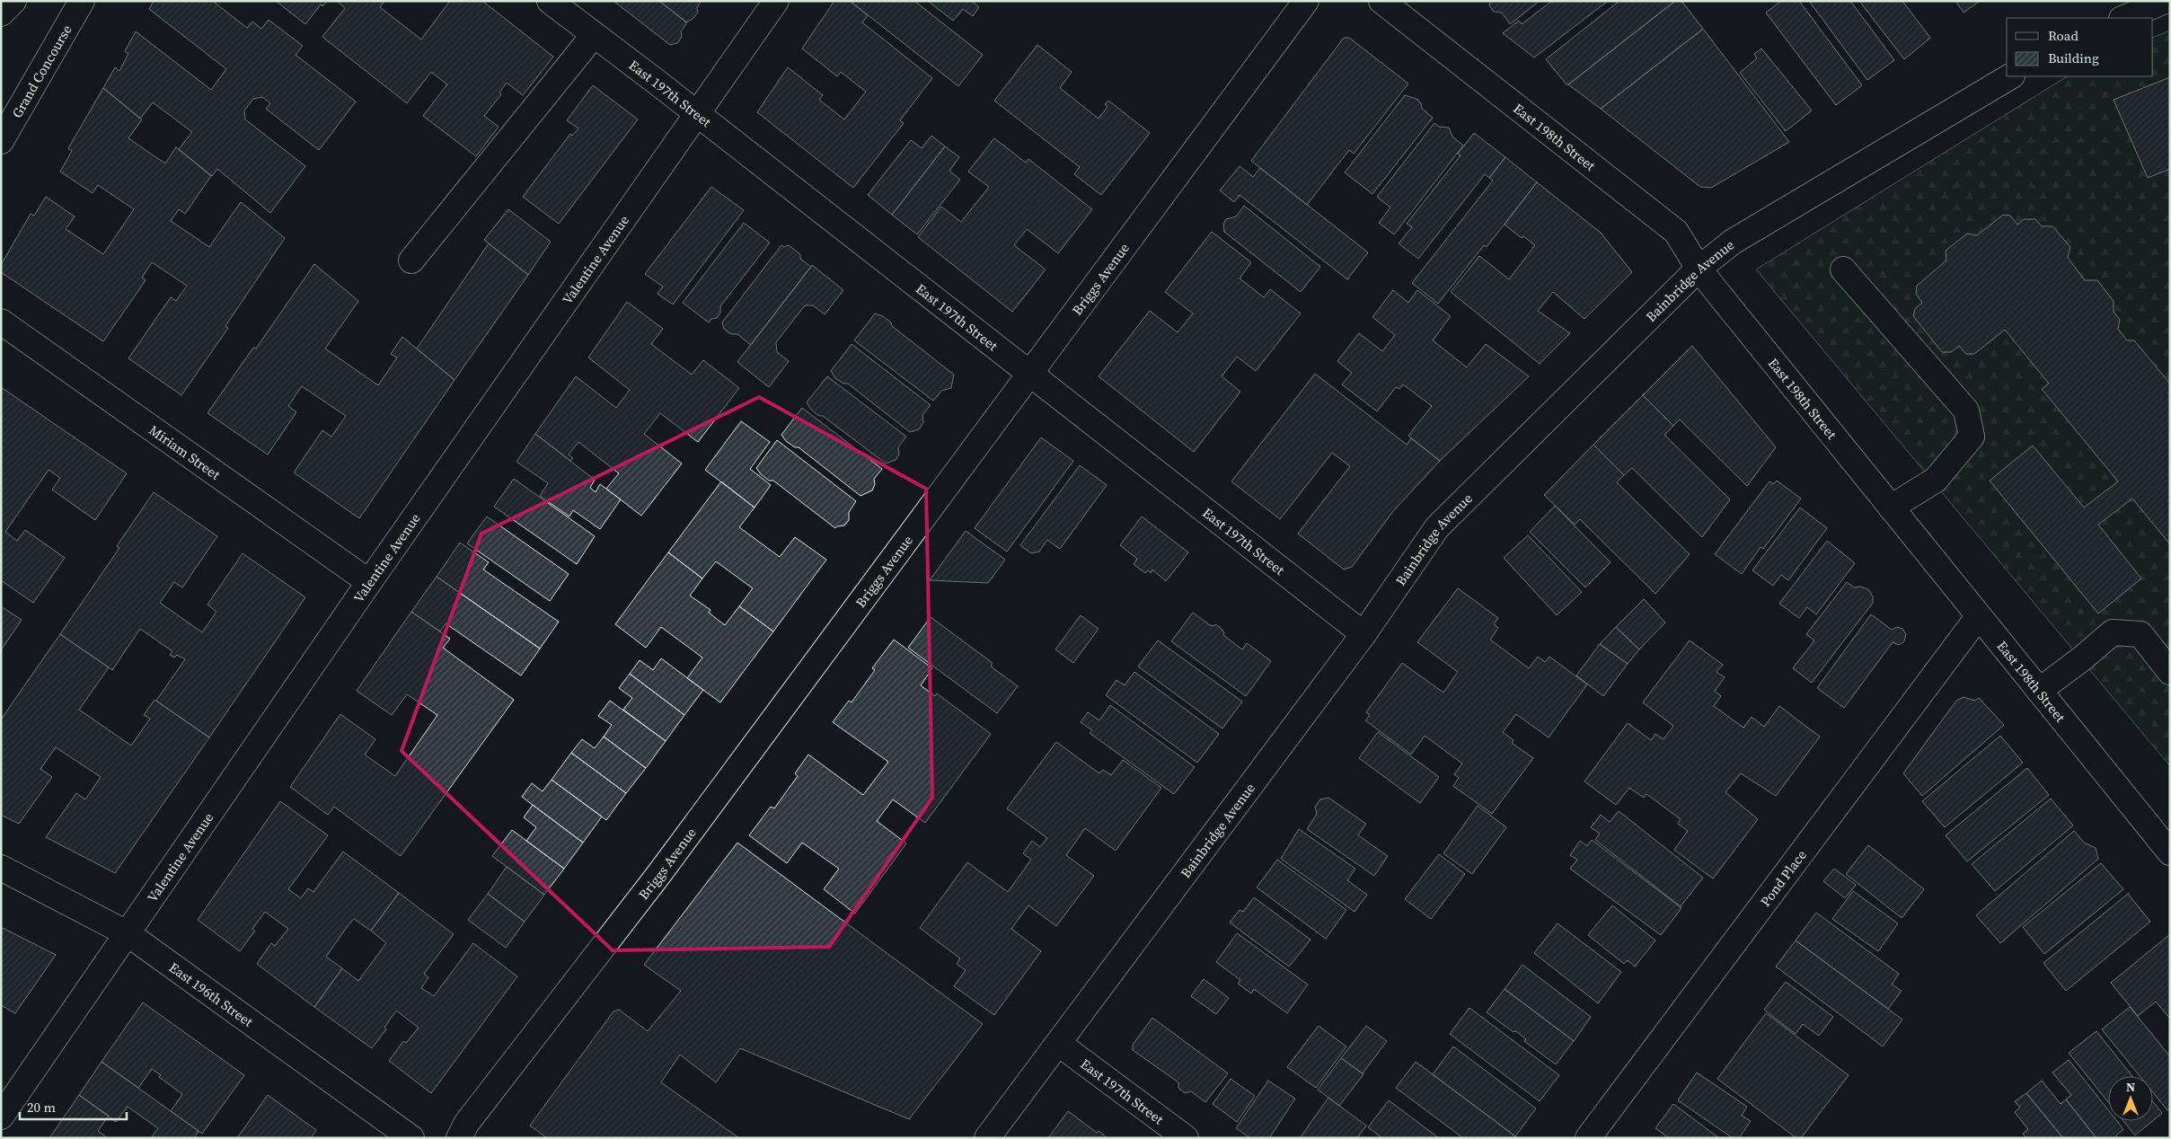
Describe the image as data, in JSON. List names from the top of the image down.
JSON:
{
  "streets": {
    "street": [
      "Grand Concourse",
      "East 197th Street",
      "East 198th Street",
      "Valentine Avenue",
      "Briggs Avenue",
      "Bainbridge Avenue",
      "Miriam Street",
      "Pond Place",
      "East 196th Street"
    ]
  },
  "crossings": [
    ["East 197th Street", "Valentine Avenue"],
    ["East 197th Street", "Briggs Avenue"],
    ["East 197th Street", "Bainbridge Avenue"],
    ["East 198th Street", "Bainbridge Avenue"],
    ["East 198th Street", "Pond Place"],
    ["Valentine Avenue", "Miriam Street"],
    ["Valentine Avenue", "East 196th Street"]
  ],
  "legend": ["Road", "Building"],
  "scale_bar": "20 m",
  "north": "top"
}
